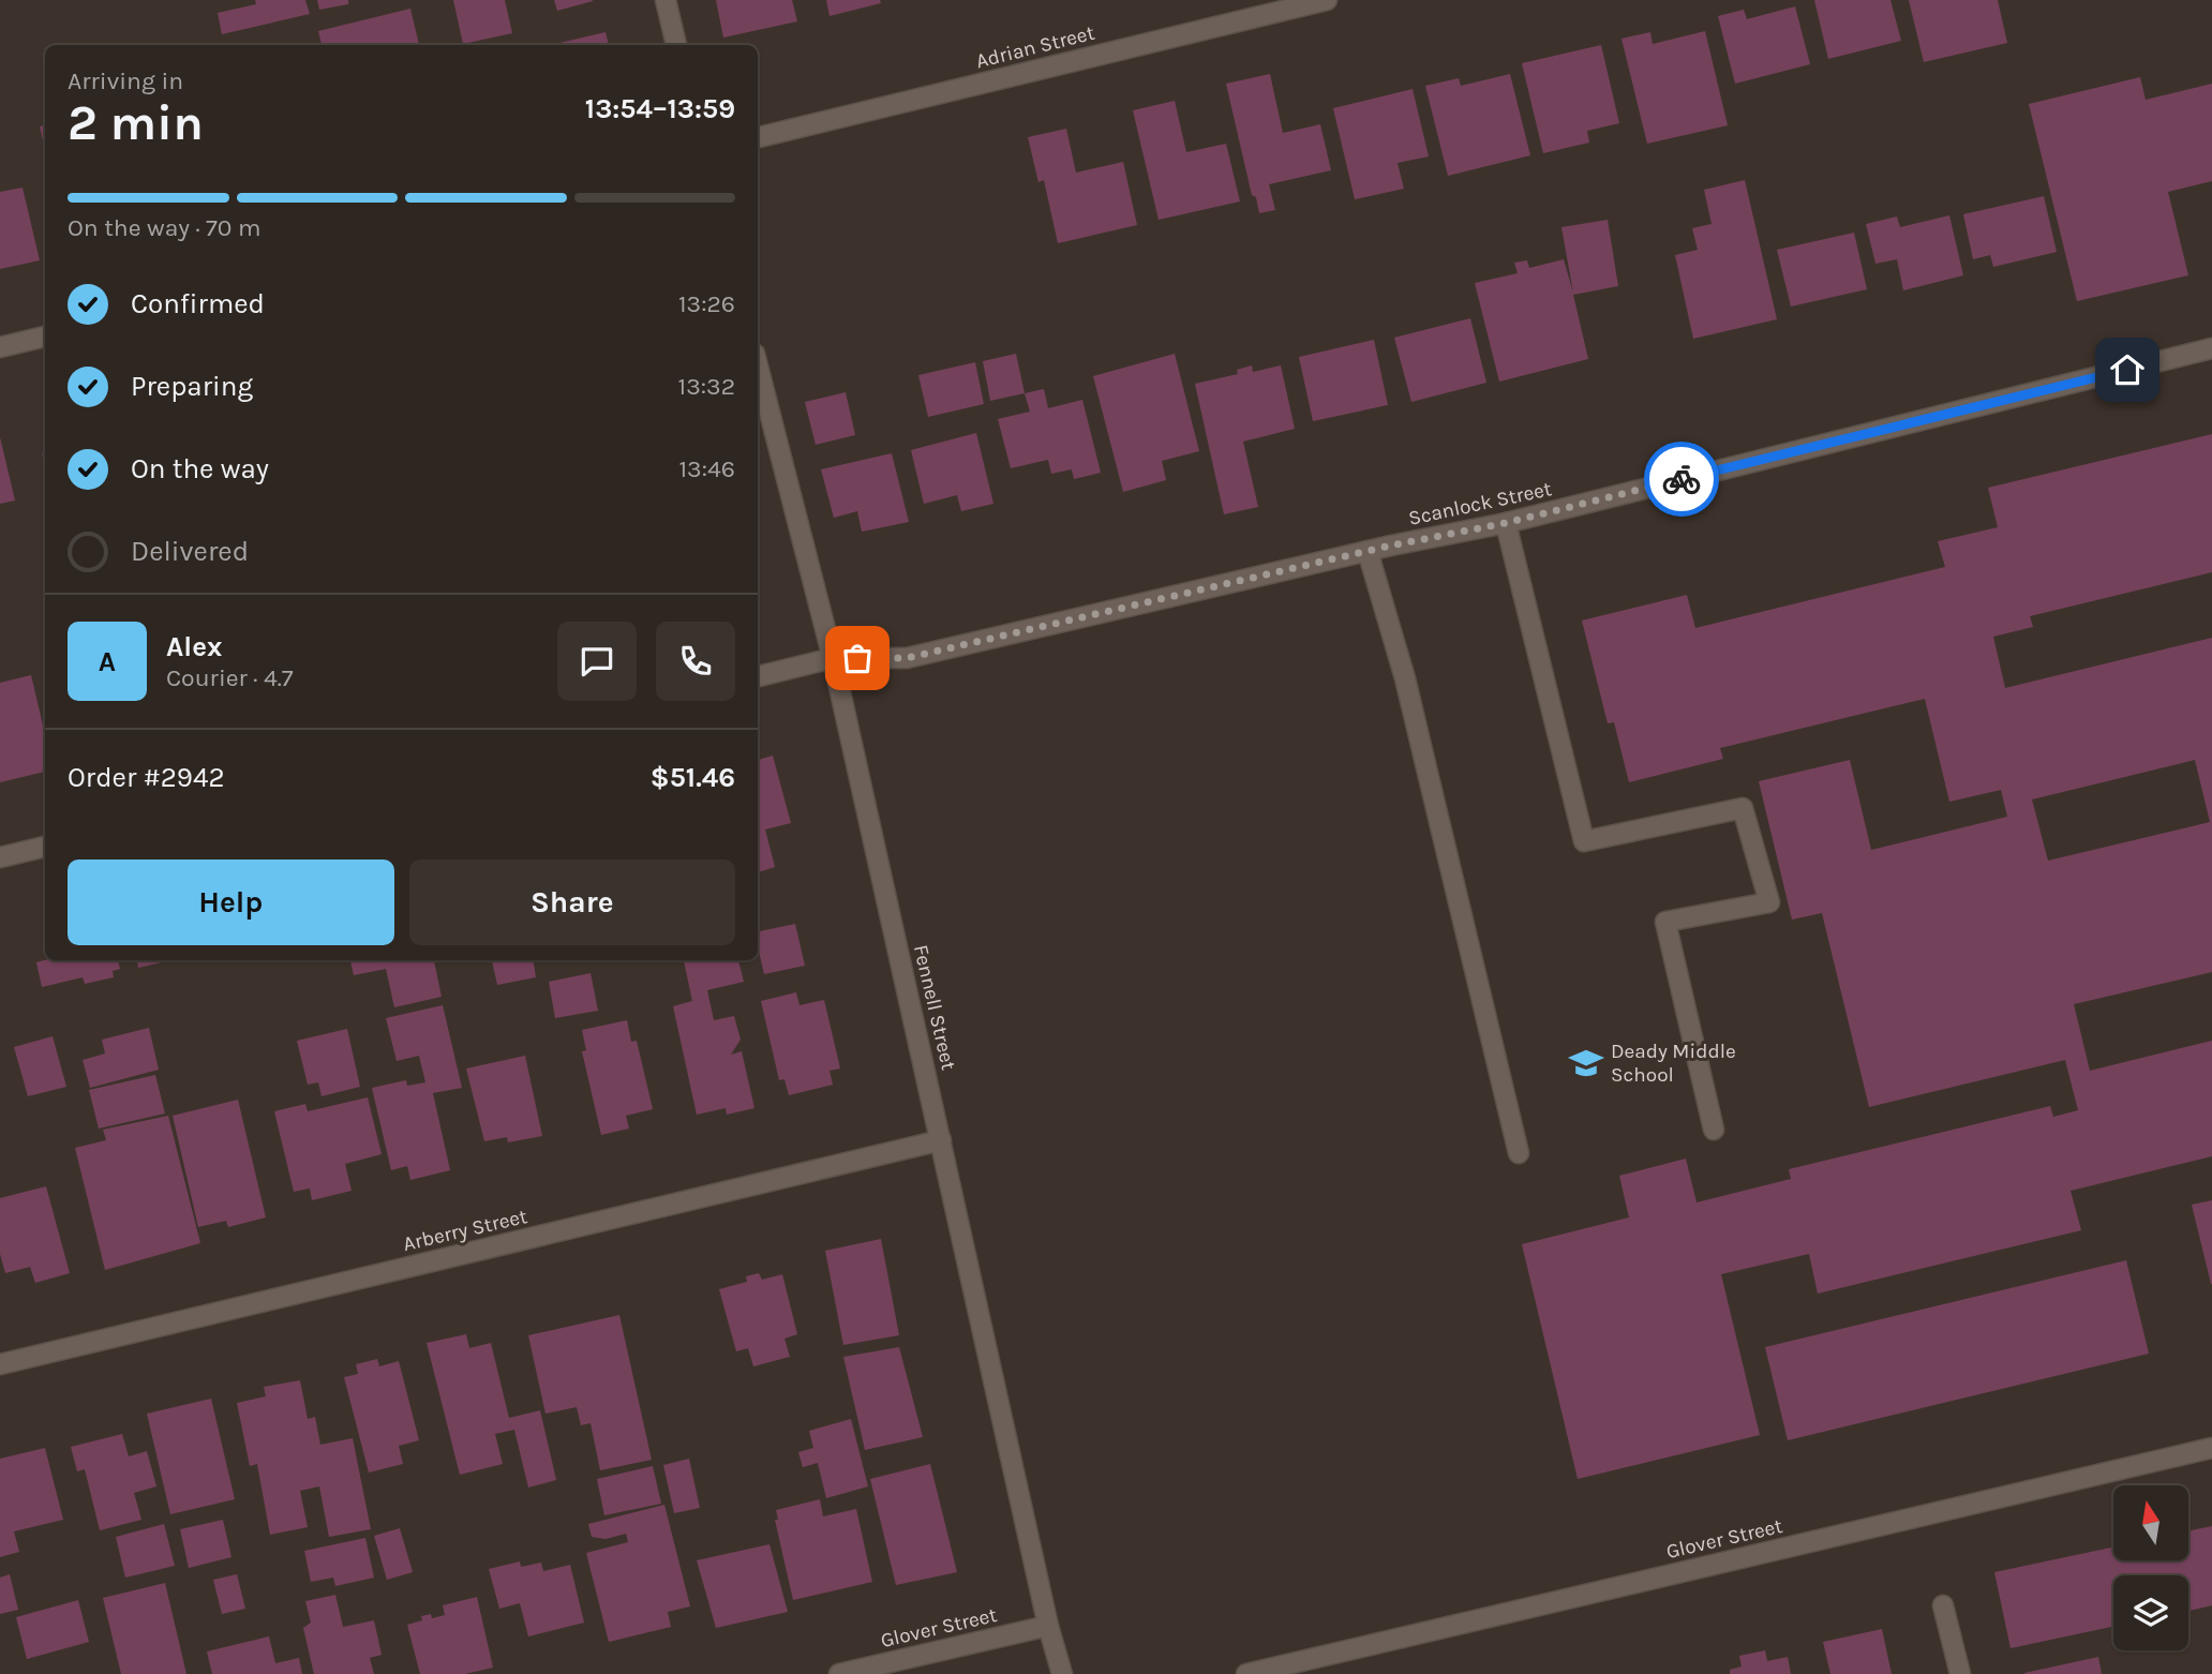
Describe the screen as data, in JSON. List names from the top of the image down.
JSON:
{
  "streets": {
    "street": [
      "Adrian Street",
      "Scanlock Street",
      "Fennell Street",
      "Arberry Street",
      "Glover Street"
    ]
  },
  "crossings": [
    ["Scanlock Street", "Fennell Street"],
    ["Fennell Street", "Arberry Street"],
    ["Fennell Street", "Glover Street"]
  ],
  "places": {
    "school or university": ["Deady Middle School"]
  },
  "north": "top",
  "page": {
    "heading": ["2 min", "Arriving in", "13:54–13:59"],
    "panel": [
      "Alex",
      "Courier · 4.7",
      "Order #2942",
      "$51.46"
    ],
    "bar": "On the way · 70 m",
    "list": [
      ["Confirmed", "13:26"],
      ["Preparing", "13:32"],
      ["On the way", "13:46"],
      "Delivered"
    ],
    "round": "A",
    "buttons": ["Help", "Share"]
  }
}
